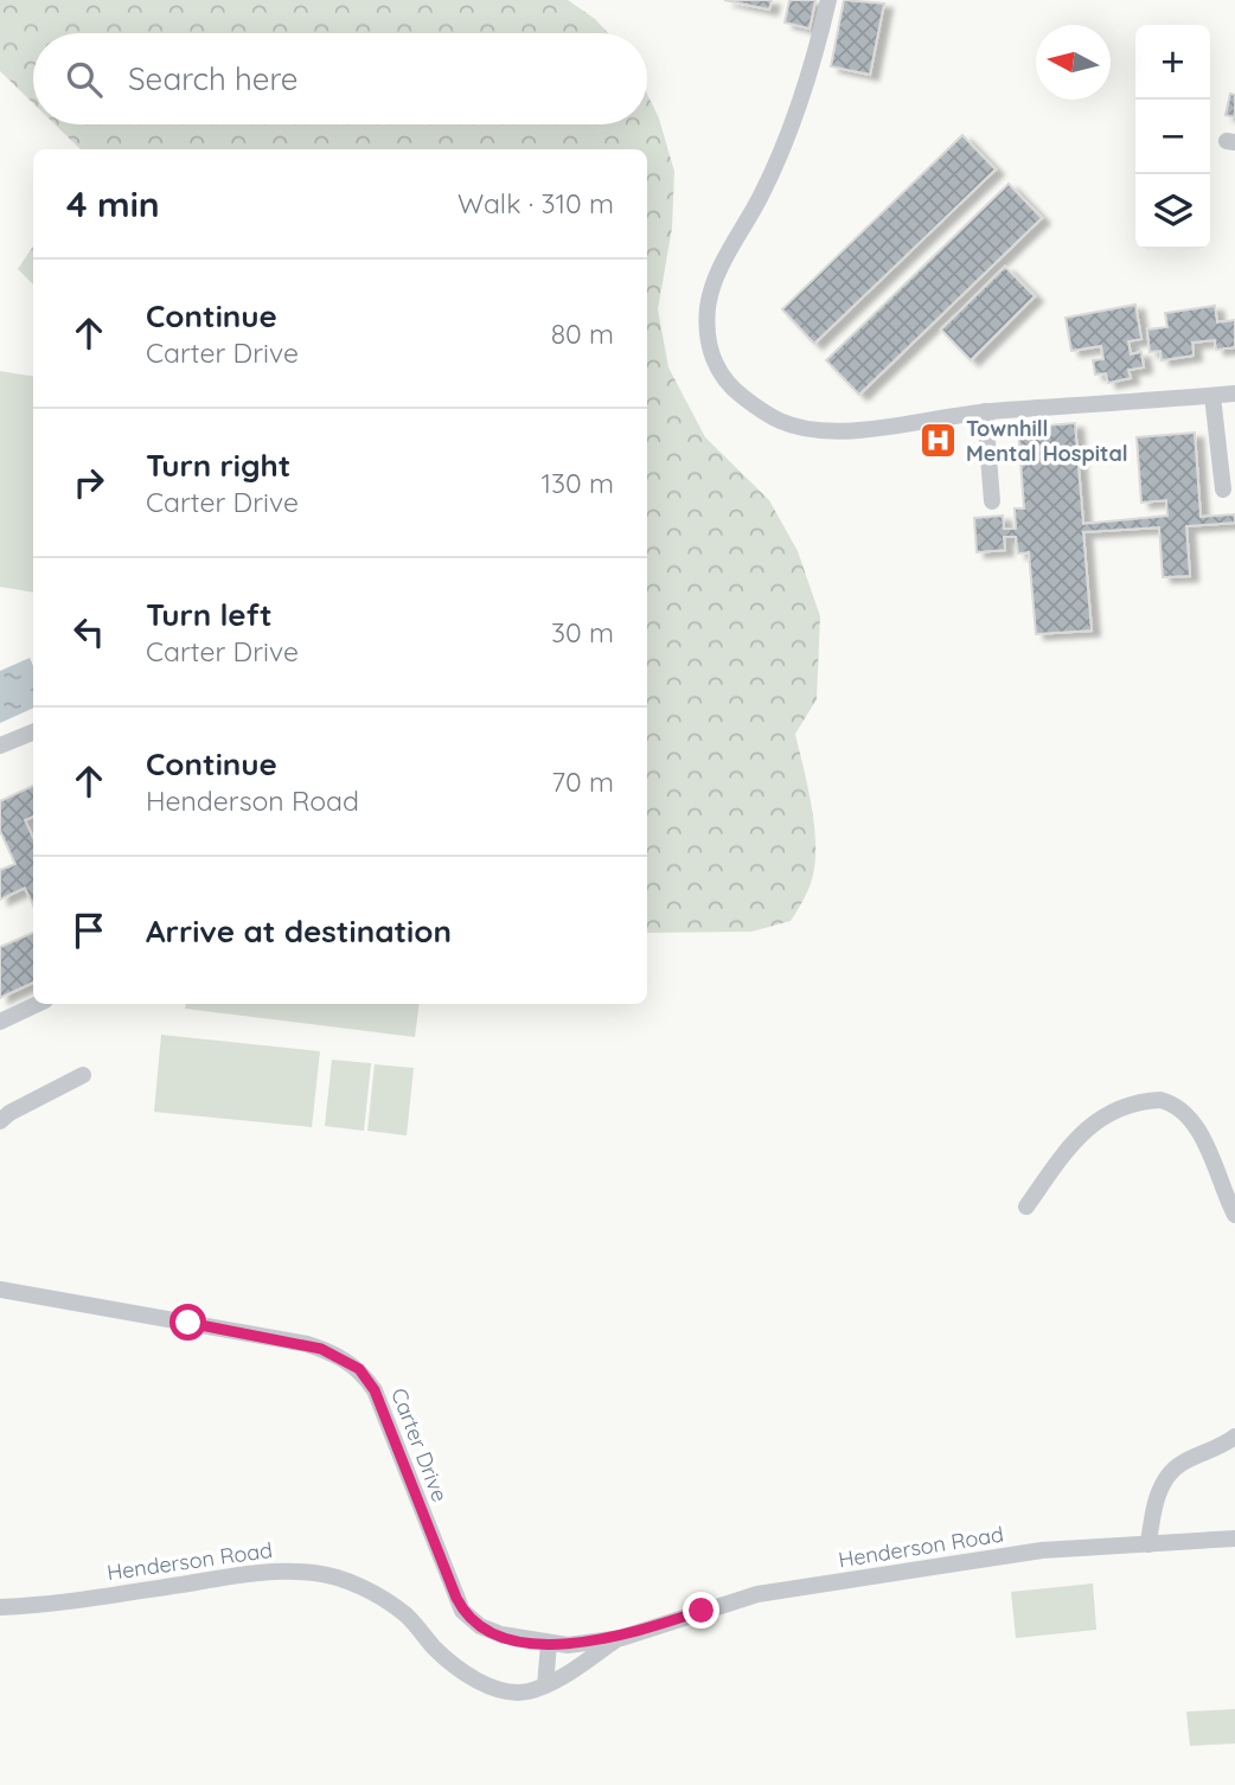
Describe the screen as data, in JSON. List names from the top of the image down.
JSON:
{
  "streets": {
    "street": ["Carter Drive", "Henderson Road"]
  },
  "crossings": [
    ["Carter Drive", "Henderson Road"]
  ],
  "places": {
    "hospital": ["Townhill Mental Hospital"]
  },
  "north": "left",
  "page": {
    "map_buttons": ["+", "−"],
    "search": "Search here",
    "heading": ["4 min", "Walk · 310 m"],
    "list": [
      ["Continue", "Carter Drive", "80 m"],
      ["Turn right", "Carter Drive", "130 m"],
      ["Turn left", "Carter Drive", "30 m"],
      ["Continue", "Henderson Road", "70 m"],
      "Arrive at destination"
    ]
  }
}
